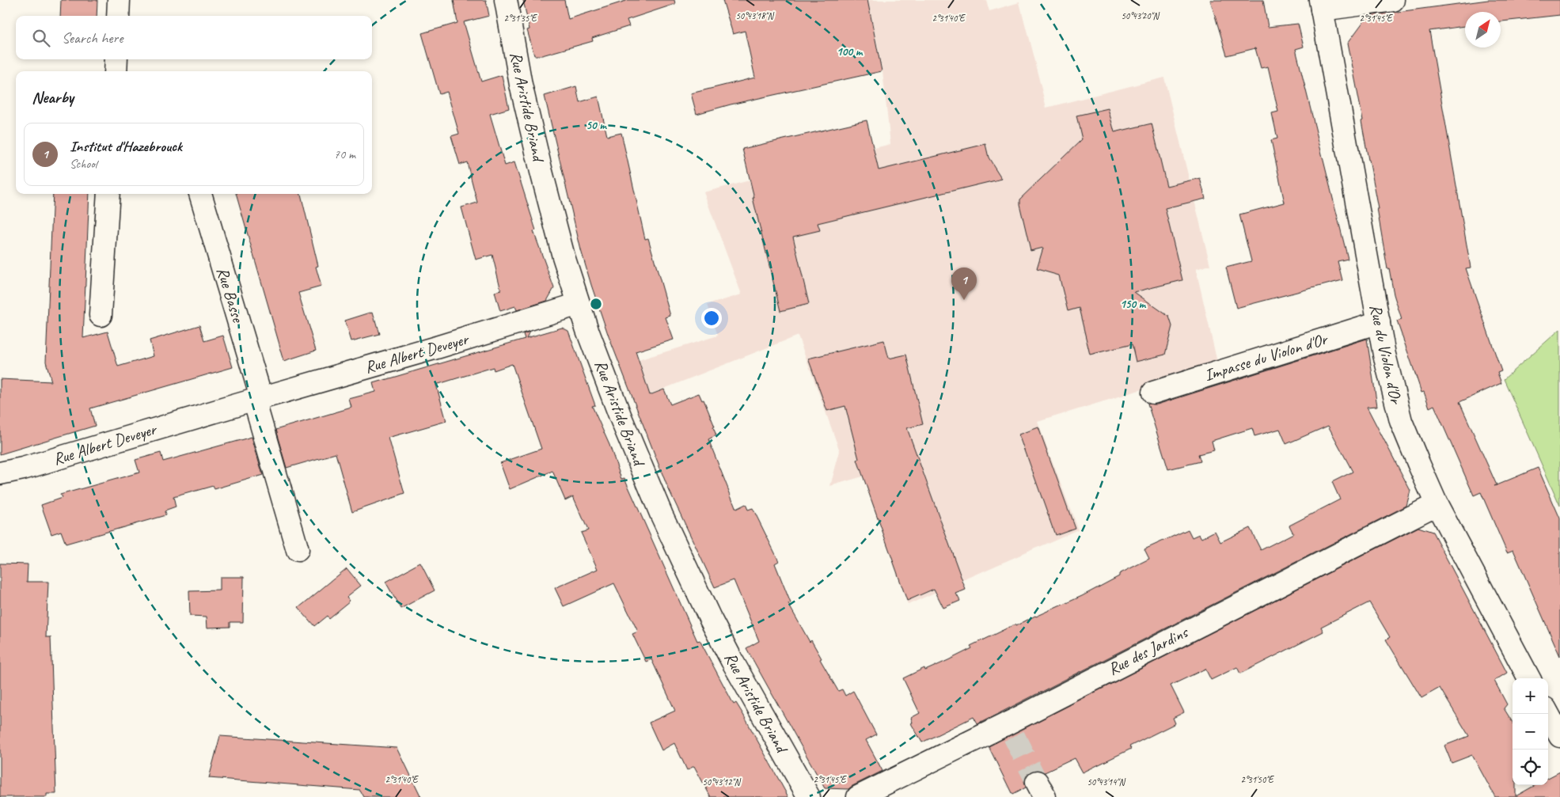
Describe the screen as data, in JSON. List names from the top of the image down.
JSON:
{
  "streets": {
    "street": [
      "Rue Aristide Briand",
      "Rue Basse",
      "Rue Albert Deveyer",
      "Rue du Violon d'Or",
      "Impasse du Violon d'Or",
      "Rue des Jardins"
    ]
  },
  "crossings": [
    ["Rue Aristide Briand", "Rue Albert Deveyer"],
    ["Rue Basse", "Rue Albert Deveyer"],
    ["Rue du Violon d'Or", "Impasse du Violon d'Or"],
    ["Rue du Violon d'Or", "Rue des Jardins"]
  ],
  "north": "top right",
  "page": {
    "search": "Search here",
    "heading": "Nearby",
    "list": [
      {
        "mark": "1",
        "name": "Institut d'Hazebrouck",
        "note": "School",
        "value": "70 m"
      }
    ],
    "pins": "1",
    "map_buttons": ["+", "−"]
  },
  "coordinates": [
    "50°43'18\"N",
    "50°43'20\"N",
    "2°31'35\"E",
    "2°31'40\"E",
    "2°31'45\"E",
    "2°31'50\"E",
    "50°43'12\"N",
    "50°43'14\"N"
  ],
  "rings": ["100 m", "50 m", "150 m"]
}
